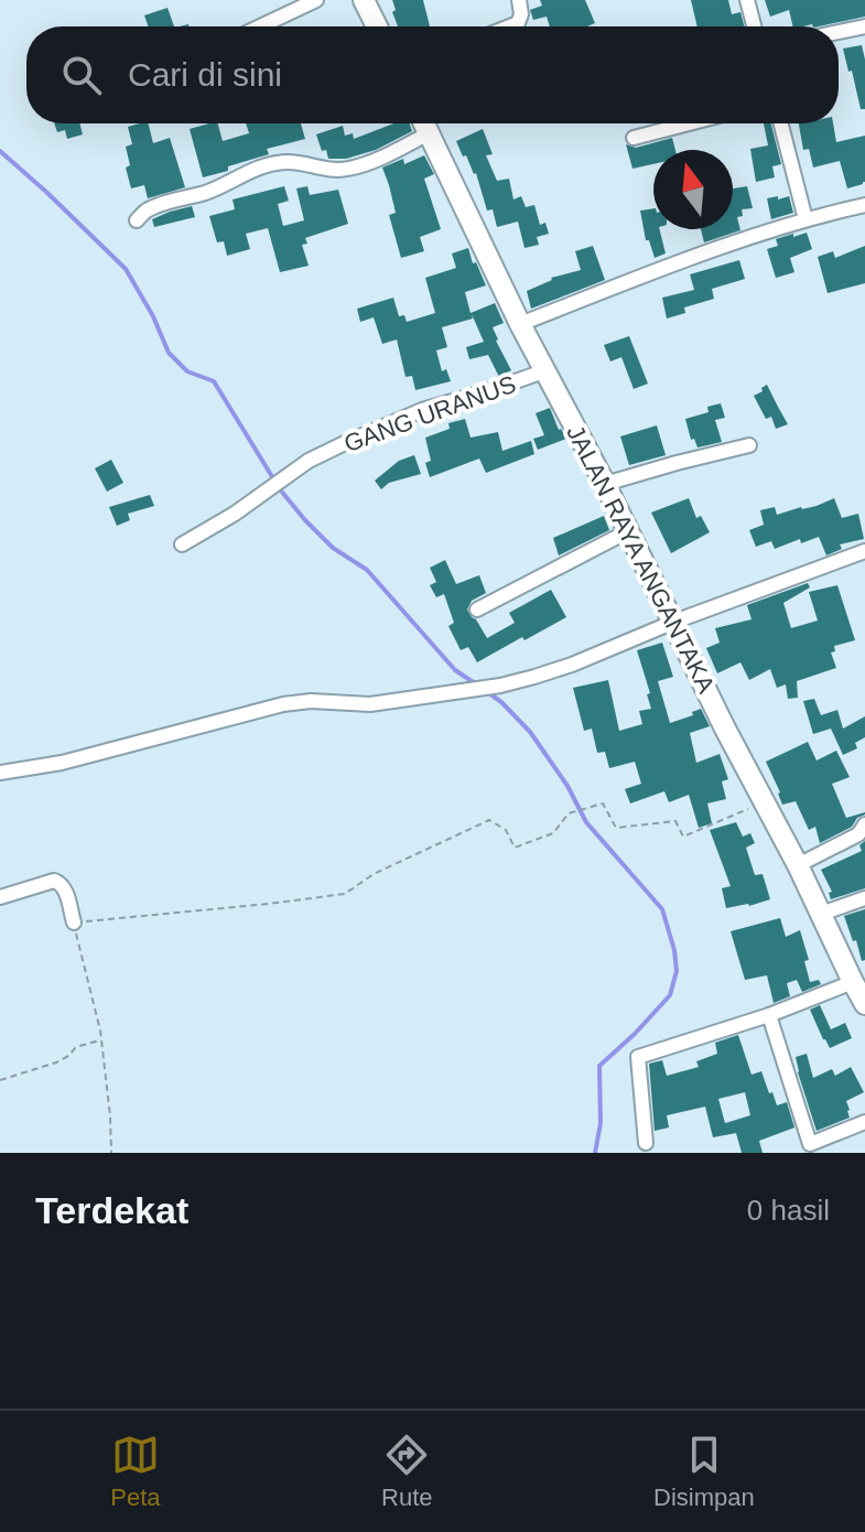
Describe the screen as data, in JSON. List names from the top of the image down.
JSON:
{
  "streets": {
    "main road": ["JALAN RAYA ANGANTAKA"],
    "street": ["GANG URANUS"]
  },
  "crossings": [
    ["GANG URANUS", "JALAN RAYA ANGANTAKA"]
  ],
  "north": "top",
  "page": {
    "search": "Cari di sini",
    "heading": ["Terdekat", "0 hasil"],
    "nav": ["Peta", "Rute", "Disimpan"]
  }
}
